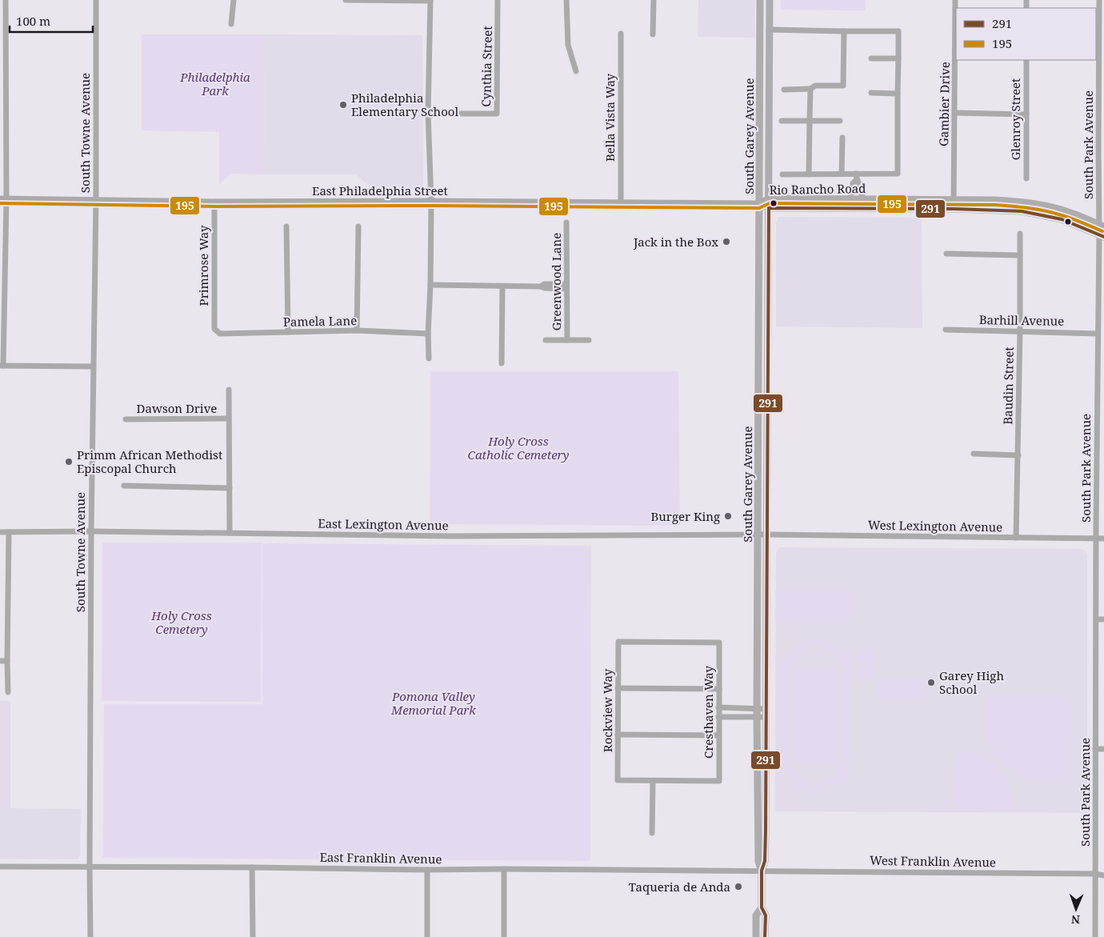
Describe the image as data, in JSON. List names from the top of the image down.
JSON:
{
  "streets": {
    "main road": ["South Garey Avenue", "Rio Rancho Road"],
    "street": [
      "Cynthia Street",
      "Gambier Drive",
      "Bella Vista Way",
      "Glenroy Street",
      "South Towne Avenue",
      "South Park Avenue",
      "East Philadelphia Street",
      "Primrose Way",
      "Greenwood Lane",
      "Barhill Avenue",
      "Pamela Lane",
      "Baudin Street",
      "Dawson Drive",
      "East Lexington Avenue",
      "West Lexington Avenue",
      "Rockview Way",
      "Cresthaven Way",
      "East Franklin Avenue",
      "West Franklin Avenue"
    ]
  },
  "crossings": [
    ["Gambier Drive", "Rio Rancho Road"],
    ["Bella Vista Way", "East Philadelphia Street"],
    ["South Towne Avenue", "East Philadelphia Street"],
    ["South Towne Avenue", "East Lexington Avenue"],
    ["South Towne Avenue", "East Franklin Avenue"],
    ["South Garey Avenue", "Rio Rancho Road"],
    ["South Garey Avenue", "East Philadelphia Street"],
    ["South Garey Avenue", "East Lexington Avenue"],
    ["South Garey Avenue", "West Lexington Avenue"],
    ["South Garey Avenue", "East Franklin Avenue"],
    ["South Garey Avenue", "West Franklin Avenue"],
    ["South Park Avenue", "Rio Rancho Road"],
    ["South Park Avenue", "Barhill Avenue"],
    ["South Park Avenue", "West Lexington Avenue"],
    ["South Park Avenue", "West Franklin Avenue"],
    ["Rio Rancho Road", "East Philadelphia Street"],
    ["East Philadelphia Street", "Primrose Way"],
    ["Primrose Way", "Pamela Lane"],
    ["Barhill Avenue", "Baudin Street"],
    ["Baudin Street", "West Lexington Avenue"],
    ["East Lexington Avenue", "West Lexington Avenue"],
    ["Rockview Way", "Cresthaven Way"],
    ["East Franklin Avenue", "West Franklin Avenue"]
  ],
  "parks": [
    "Philadelphia Park",
    "Holy Cross Catholic Cemetery",
    "Holy Cross Cemetery",
    "Pomona Valley Memorial Park"
  ],
  "places": [
    "Philadelphia Elementary School",
    "Jack in the Box",
    "Primm African Methodist Episcopal Church",
    "Burger King",
    "Garey High School",
    "Taqueria de Anda"
  ],
  "lines": ["transit line 195", "transit line 291"],
  "legend": ["291", "195"],
  "scale_bar": "100 m",
  "north": "bottom"
}
